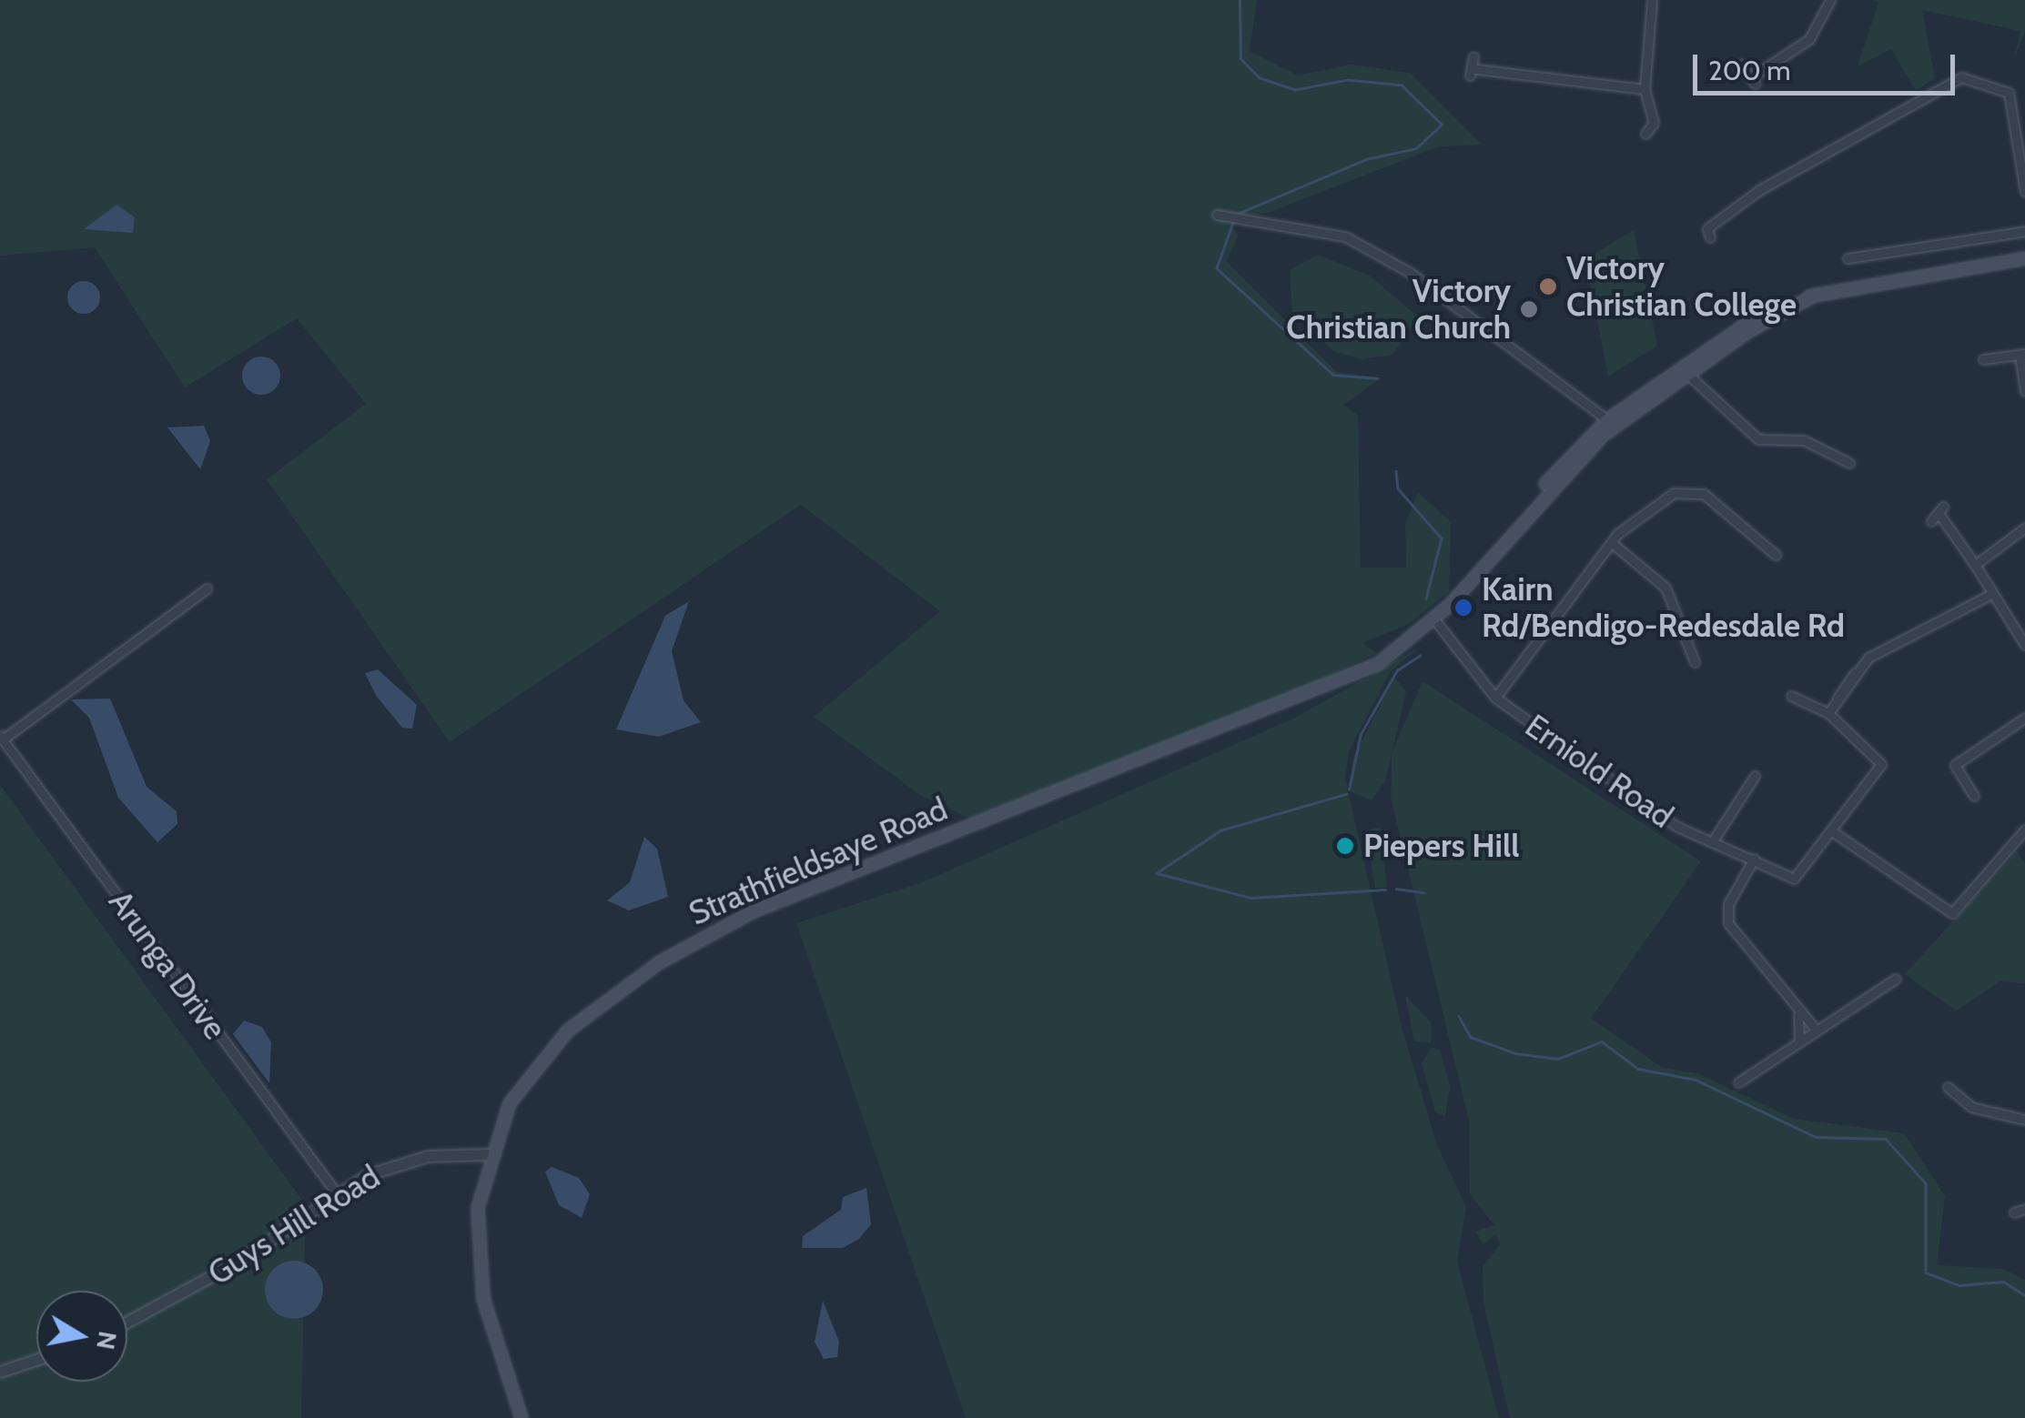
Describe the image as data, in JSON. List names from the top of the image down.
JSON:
{
  "streets": {
    "main road": ["Strathfieldsaye Road"],
    "street": ["Erniold Road", "Arunga Drive", "Guys Hill Road"]
  },
  "crossings": [
    ["Erniold Road", "Strathfieldsaye Road"],
    ["Strathfieldsaye Road", "Guys Hill Road"],
    ["Arunga Drive", "Guys Hill Road"]
  ],
  "places": [
    "Victory Christian College",
    "Victory Christian Church",
    "Kairn Rd/Bendigo-Redesdale Rd",
    "Piepers Hill"
  ],
  "scale_bar": "200 m",
  "north": "right"
}
